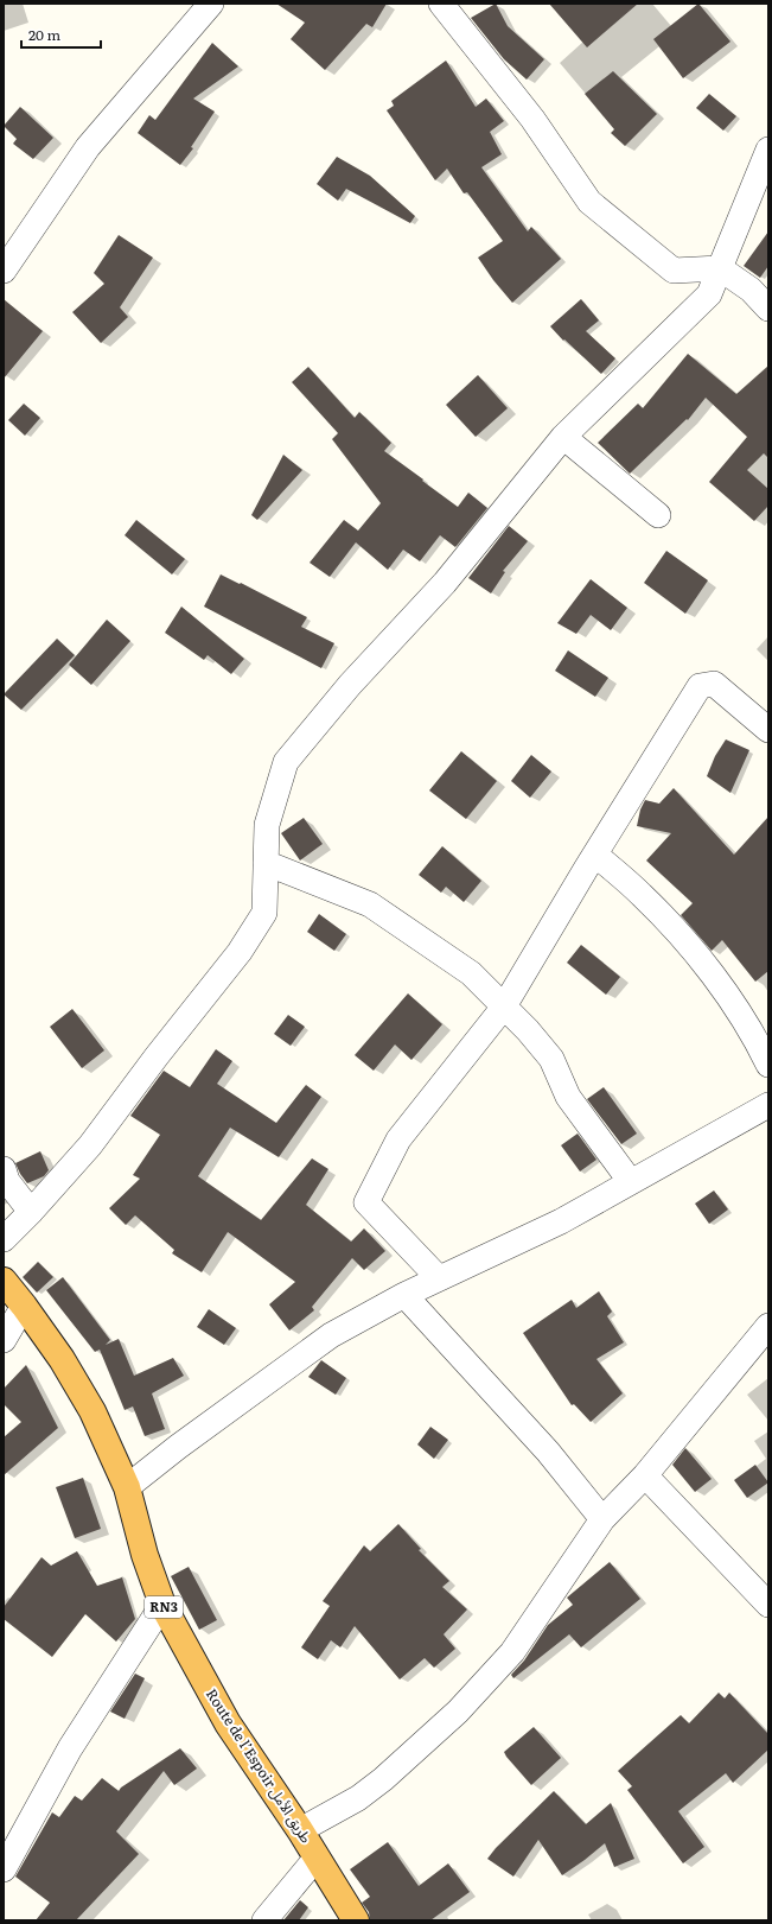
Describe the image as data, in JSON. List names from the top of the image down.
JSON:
{
  "streets": {
    "highway": ["RN3", "Route de l’Espoir طريق الأمل"]
  },
  "scale_bar": "20 m"
}
